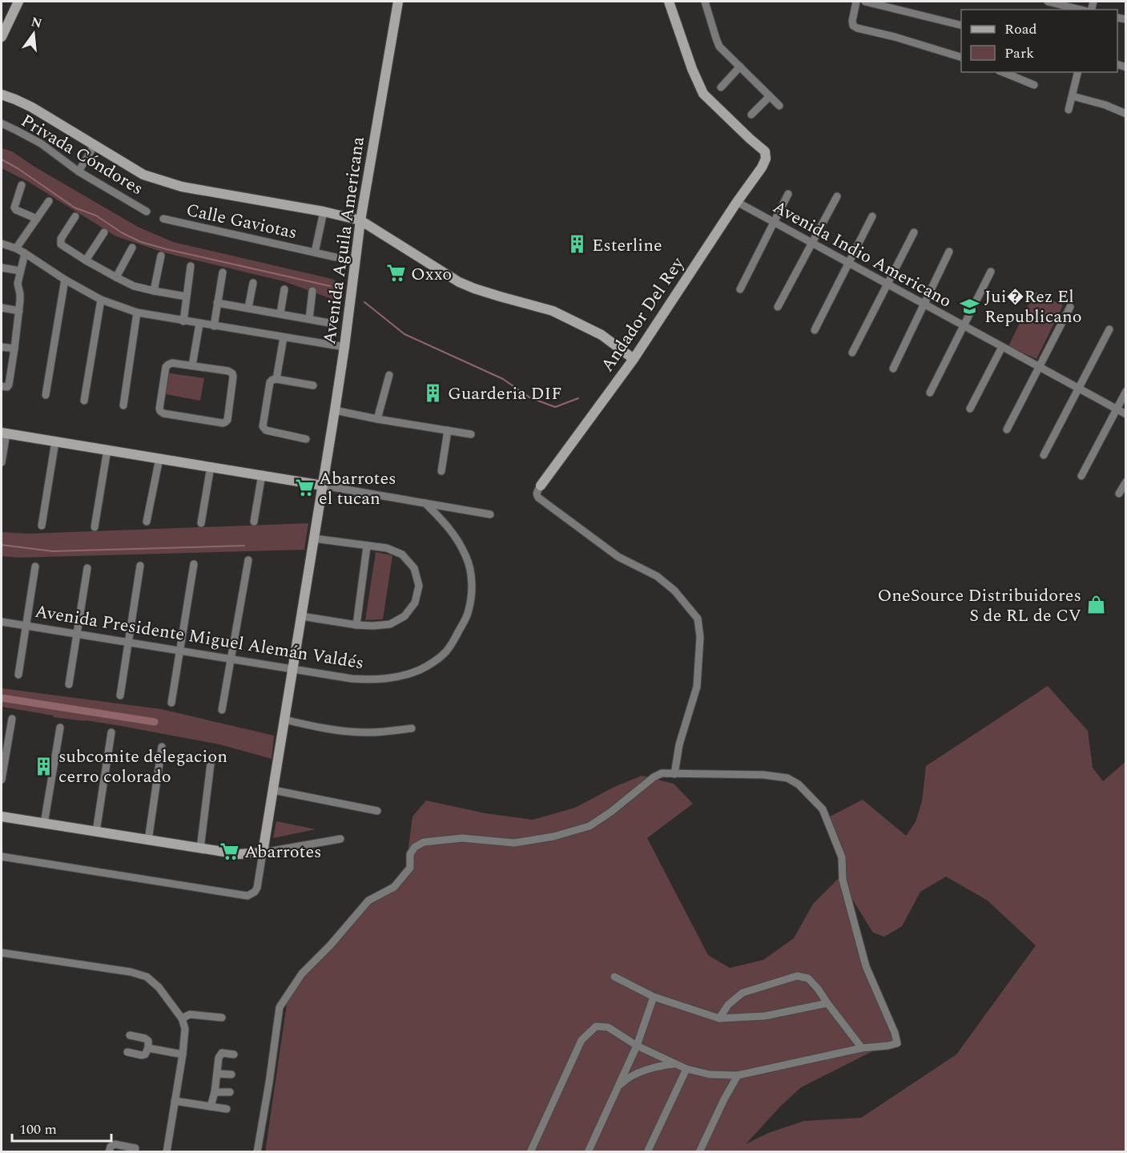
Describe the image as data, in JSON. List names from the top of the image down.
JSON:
{
  "streets": {
    "street": [
      "Privada Cóndores",
      "Calle Gaviotas",
      "Avenida Aguila Americana",
      "Avenida Indio Americano",
      "Andador Del Rey",
      "Avenida Presidente Miguel Alemán Valdés"
    ]
  },
  "crossings": [
    ["Avenida Aguila Americana", "Avenida Presidente Miguel Alemán Valdés"],
    ["Avenida Indio Americano", "Andador Del Rey"]
  ],
  "places": {
    "building": ["Esterline", "Guarderia DIF", "subcomite delegacion cerro colorado"],
    "supermarket": ["Oxxo", "Abarrotes el tucan", "Abarrotes"],
    "school or university": ["Jui�Rez El Republicano"],
    "shop": ["OneSource Distribuidores S de RL de CV"]
  },
  "legend": ["Road", "Park"],
  "scale_bar": "100 m",
  "north": "top"
}
